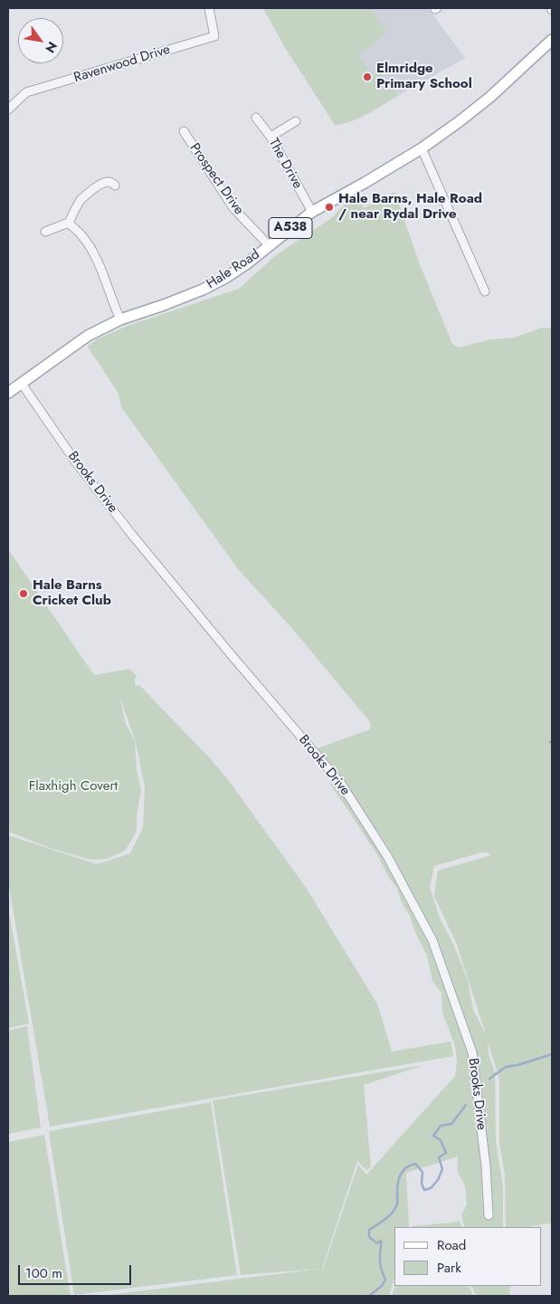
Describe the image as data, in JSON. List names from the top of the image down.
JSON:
{
  "streets": {
    "main road": ["A538", "Hale Road"],
    "street": [
      "Ravenwood Drive",
      "The Drive",
      "Prospect Drive",
      "Brooks Drive"
    ]
  },
  "crossings": [
    ["The Drive", "Hale Road"],
    ["Prospect Drive", "Hale Road"],
    ["Hale Road", "Brooks Drive"]
  ],
  "parks": ["Flaxhigh Covert"],
  "places": ["Elmridge Primary School", "Hale Barns, Hale Road / near Rydal Drive", "Hale Barns Cricket Club"],
  "legend": ["Road", "Park"],
  "scale_bar": "100 m",
  "north": "bottom right"
}
